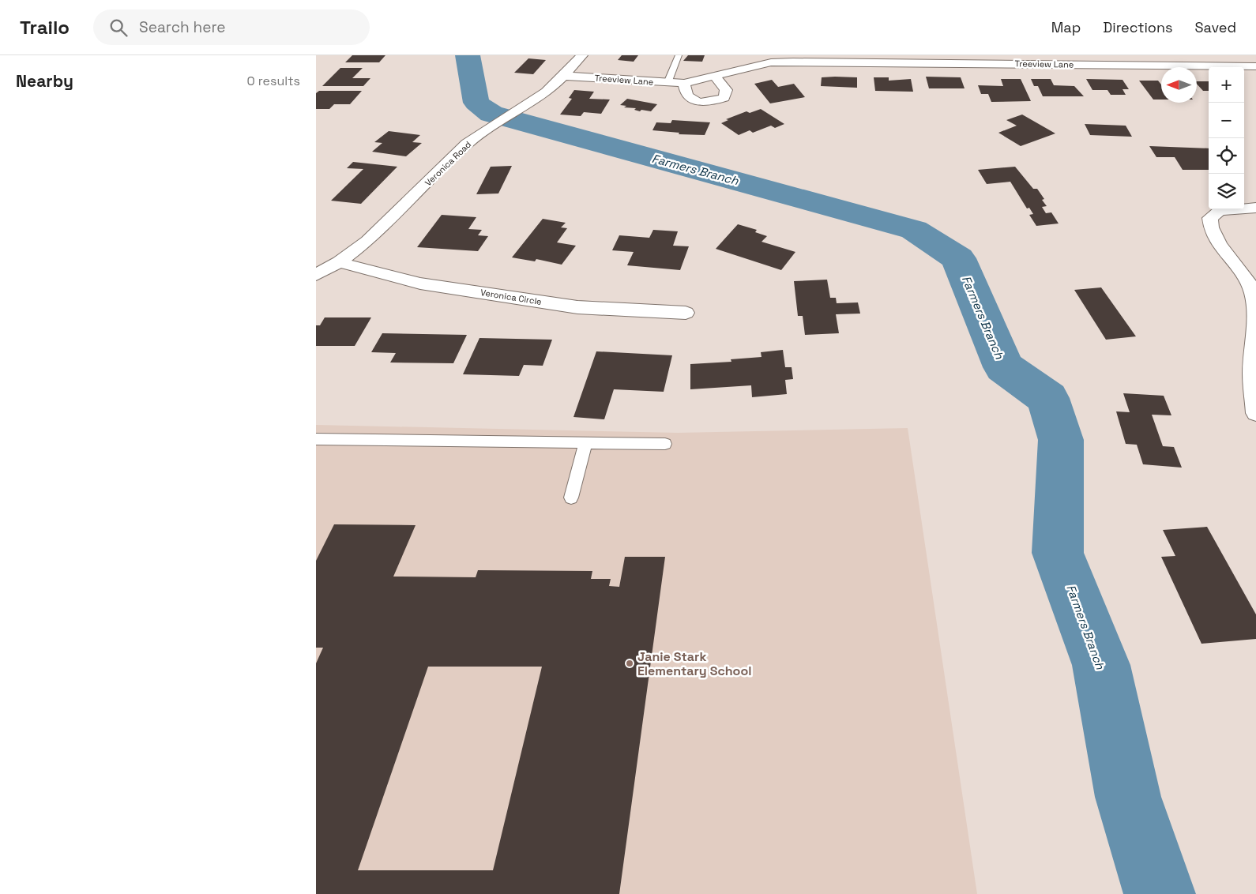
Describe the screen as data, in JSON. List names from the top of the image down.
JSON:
{
  "streets": {
    "street": ["Treeview Lane", "Veronica Road", "Veronica Circle"]
  },
  "crossings": [
    ["Treeview Lane", "Veronica Road"],
    ["Veronica Road", "Veronica Circle"]
  ],
  "water": ["Farmers Branch"],
  "places": ["Janie Stark Elementary School"],
  "north": "left",
  "page": {
    "header": "Trailo",
    "search": "Search here",
    "nav": ["Map", "Directions", "Saved"],
    "heading": ["Nearby", "0 results"],
    "map_buttons": ["+", "−"]
  }
}
